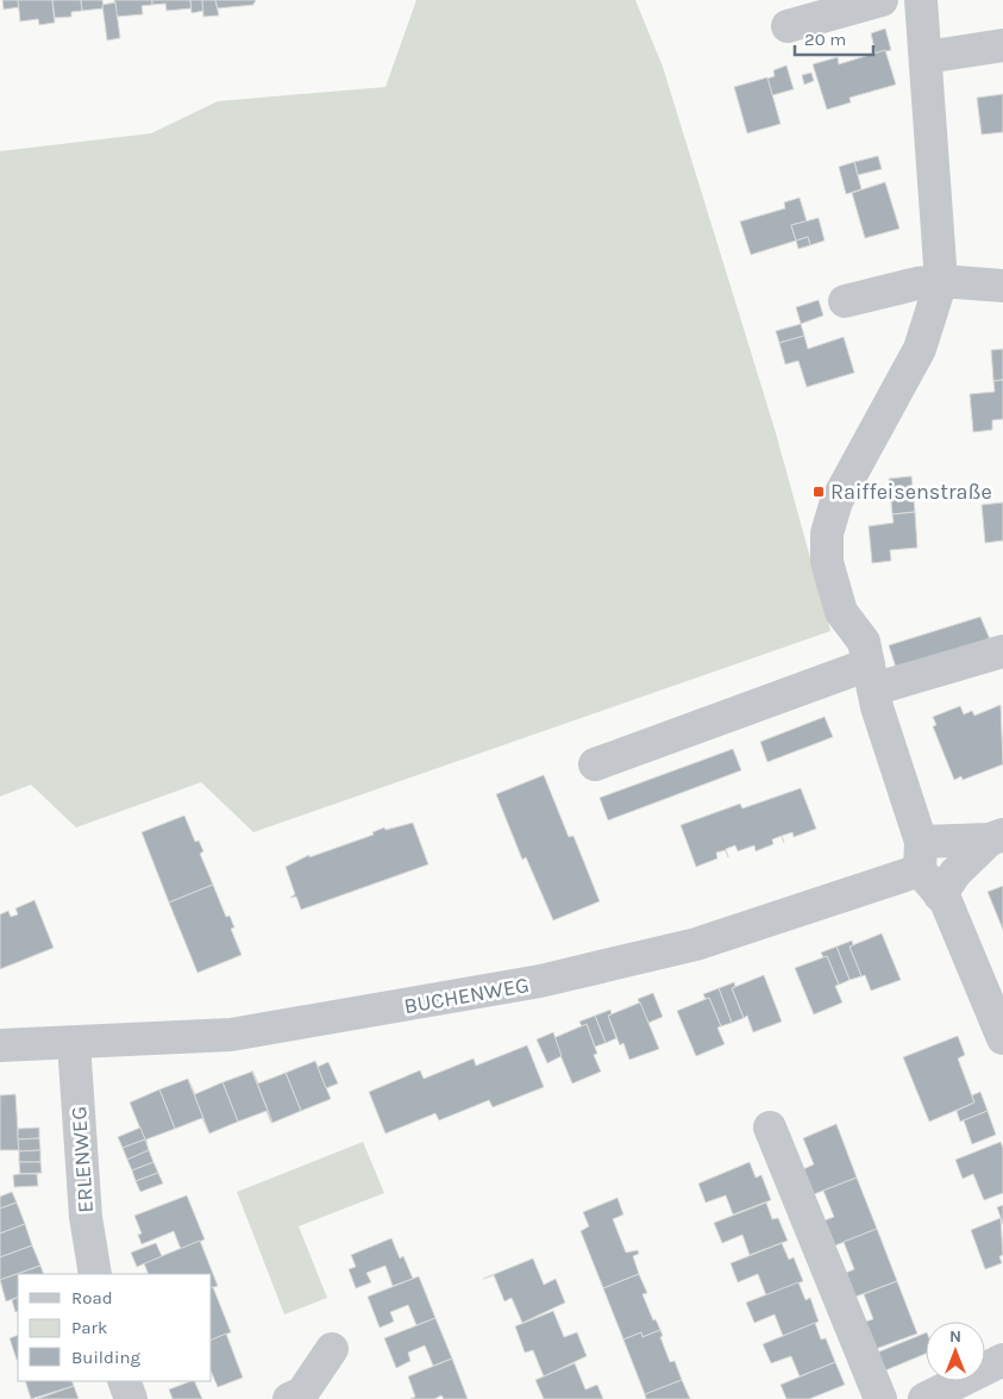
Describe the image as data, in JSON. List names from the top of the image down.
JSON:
{
  "streets": {
    "street": ["BUCHENWEG", "ERLENWEG"]
  },
  "crossings": [
    ["BUCHENWEG", "ERLENWEG"]
  ],
  "places": {
    "transit": ["Raiffeisenstraße"]
  },
  "legend": ["Road", "Park", "Building"],
  "scale_bar": "20 m",
  "north": "top"
}
